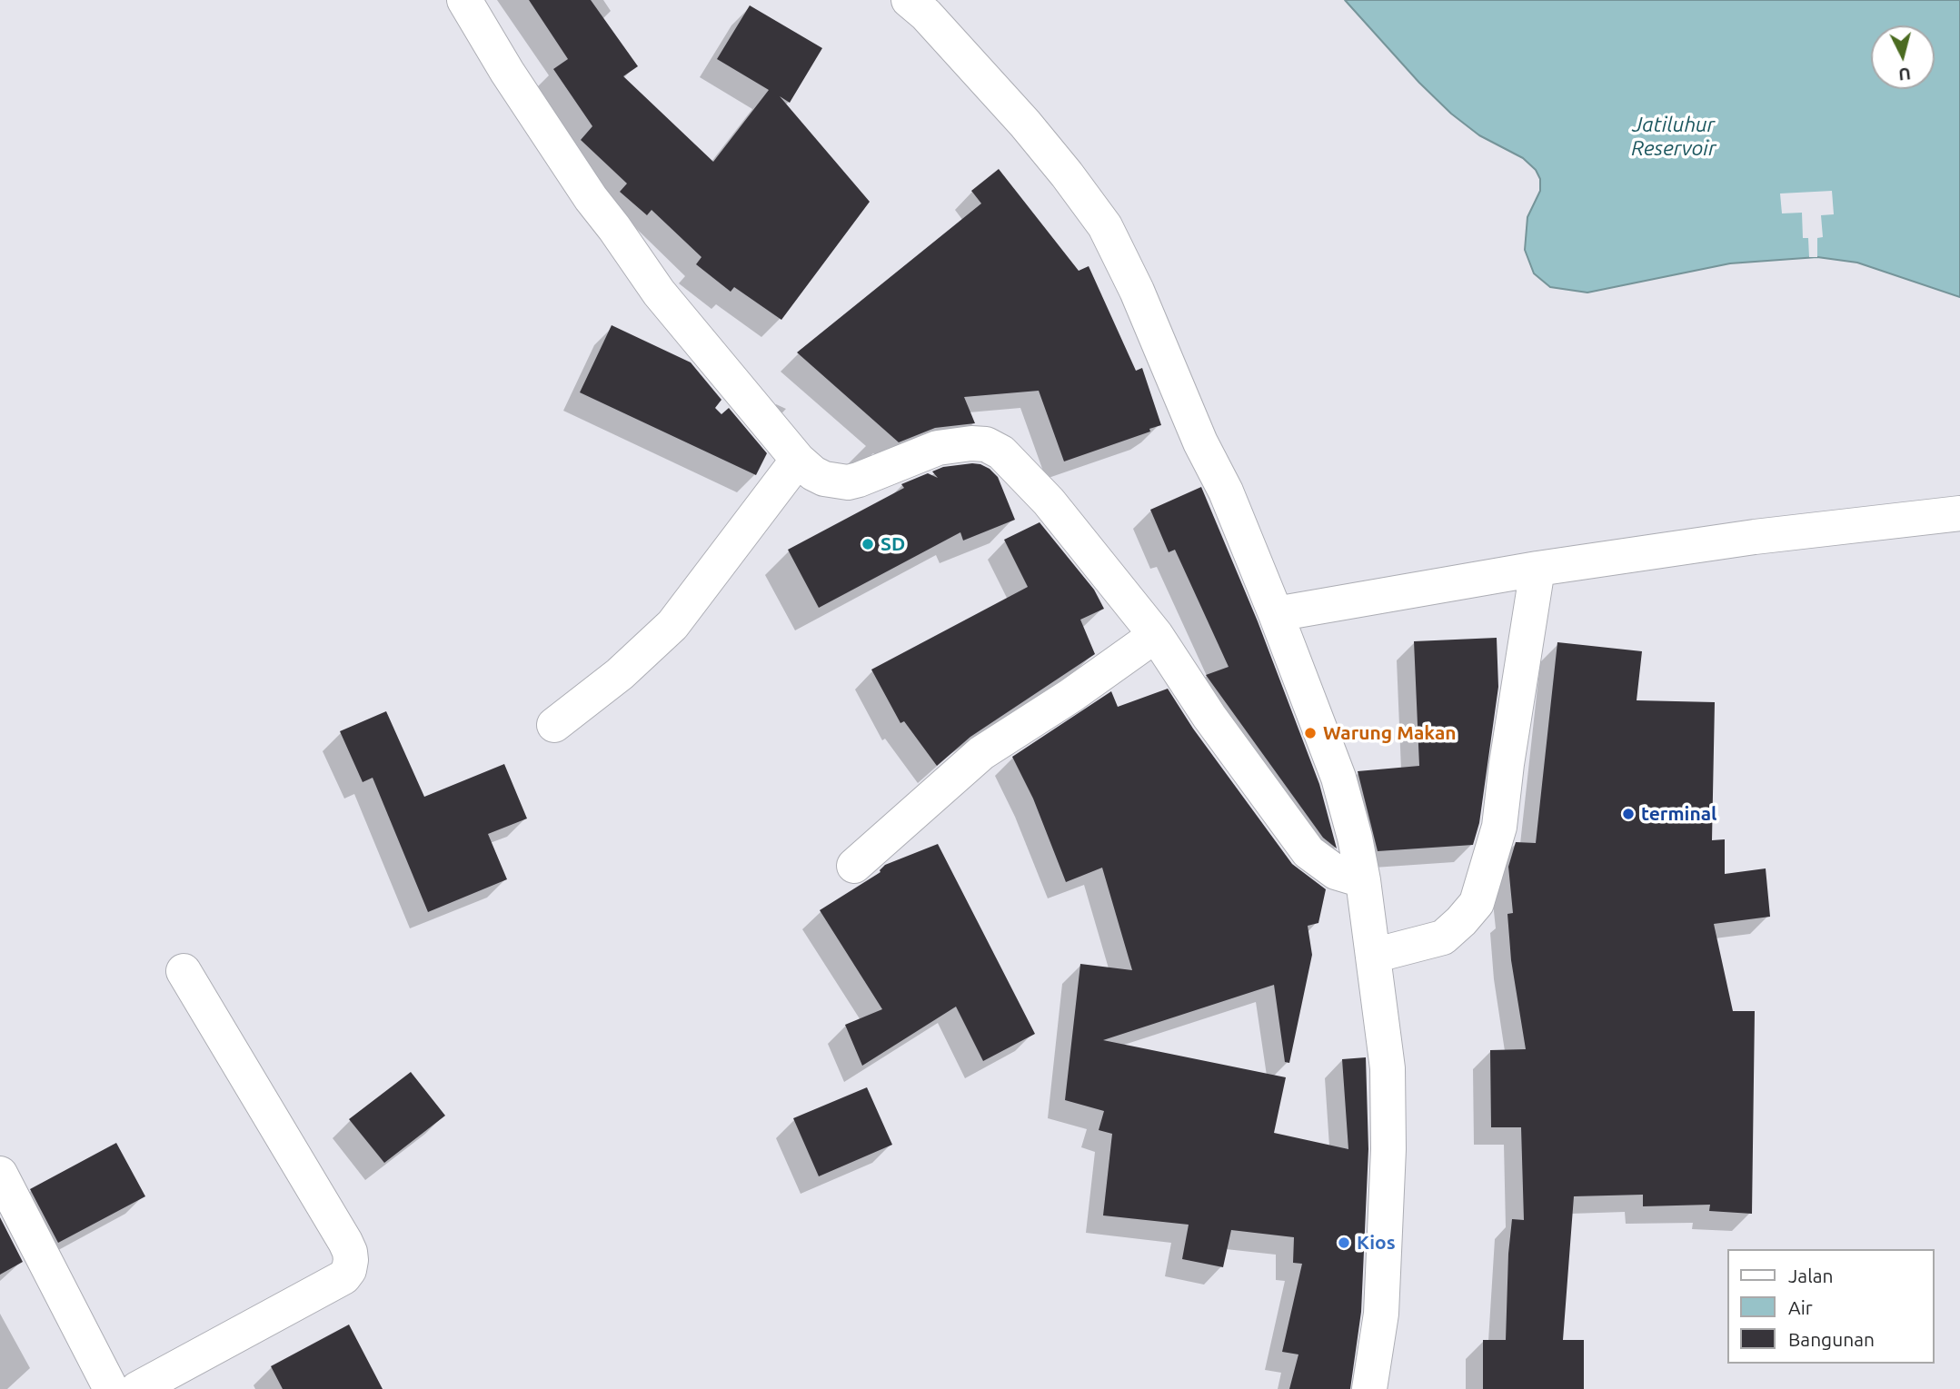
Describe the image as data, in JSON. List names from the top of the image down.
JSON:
{
  "water": ["Jatiluhur Reservoir"],
  "places": [
    "SD",
    "Warung Makan",
    "terminal",
    "Kios"
  ],
  "legend": ["Jalan", "Air", "Bangunan"],
  "north": "bottom"
}
